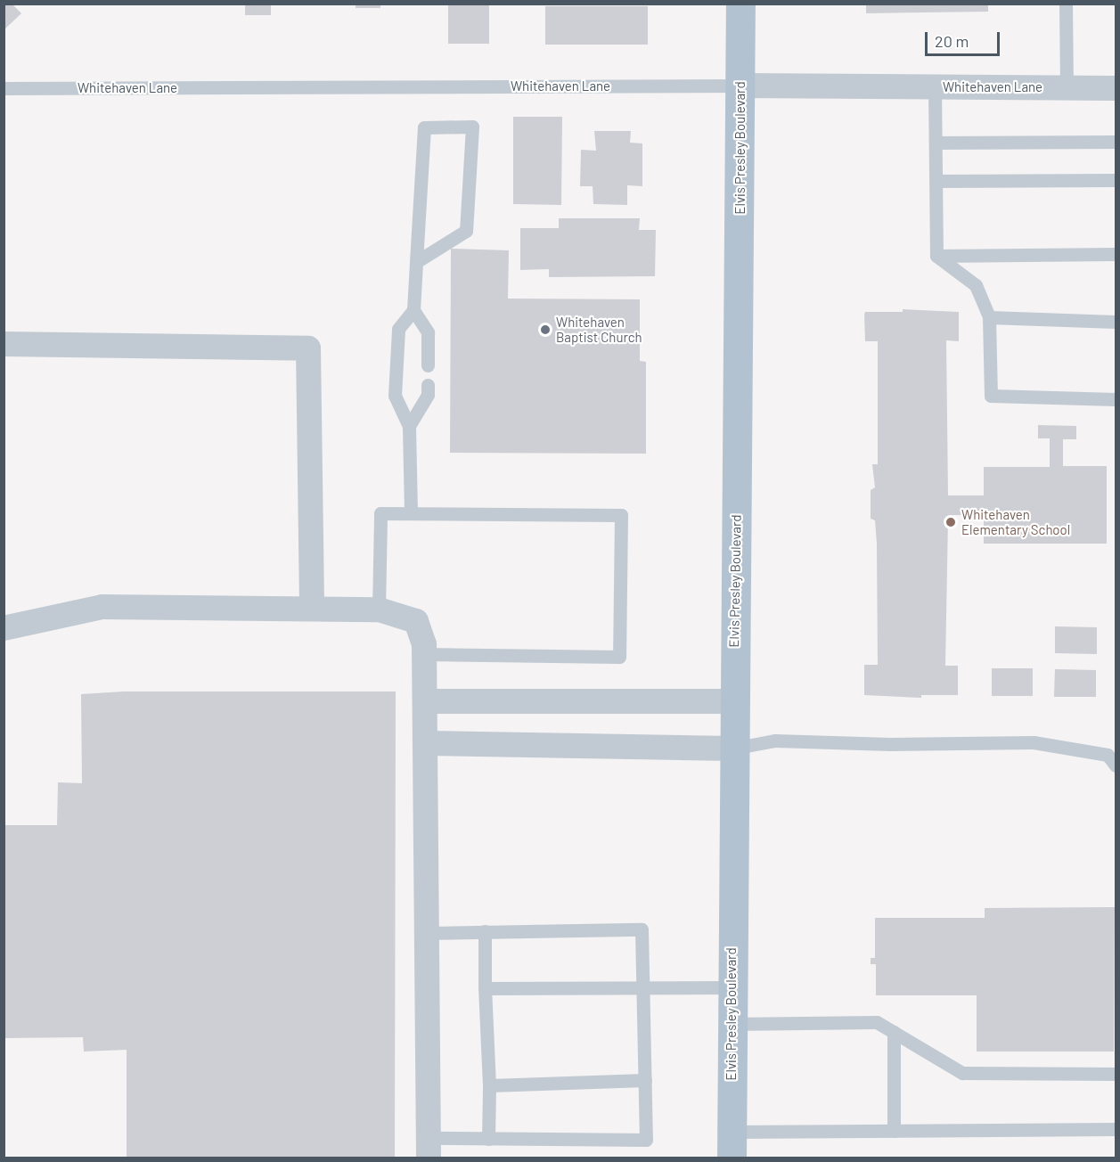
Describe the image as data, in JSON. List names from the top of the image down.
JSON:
{
  "streets": {
    "main road": ["Elvis Presley Boulevard"],
    "street": ["Whitehaven Lane"]
  },
  "crossings": [
    ["Whitehaven Lane", "Elvis Presley Boulevard"]
  ],
  "places": ["Whitehaven Baptist Church", "Whitehaven Elementary School"],
  "scale_bar": "20 m"
}
